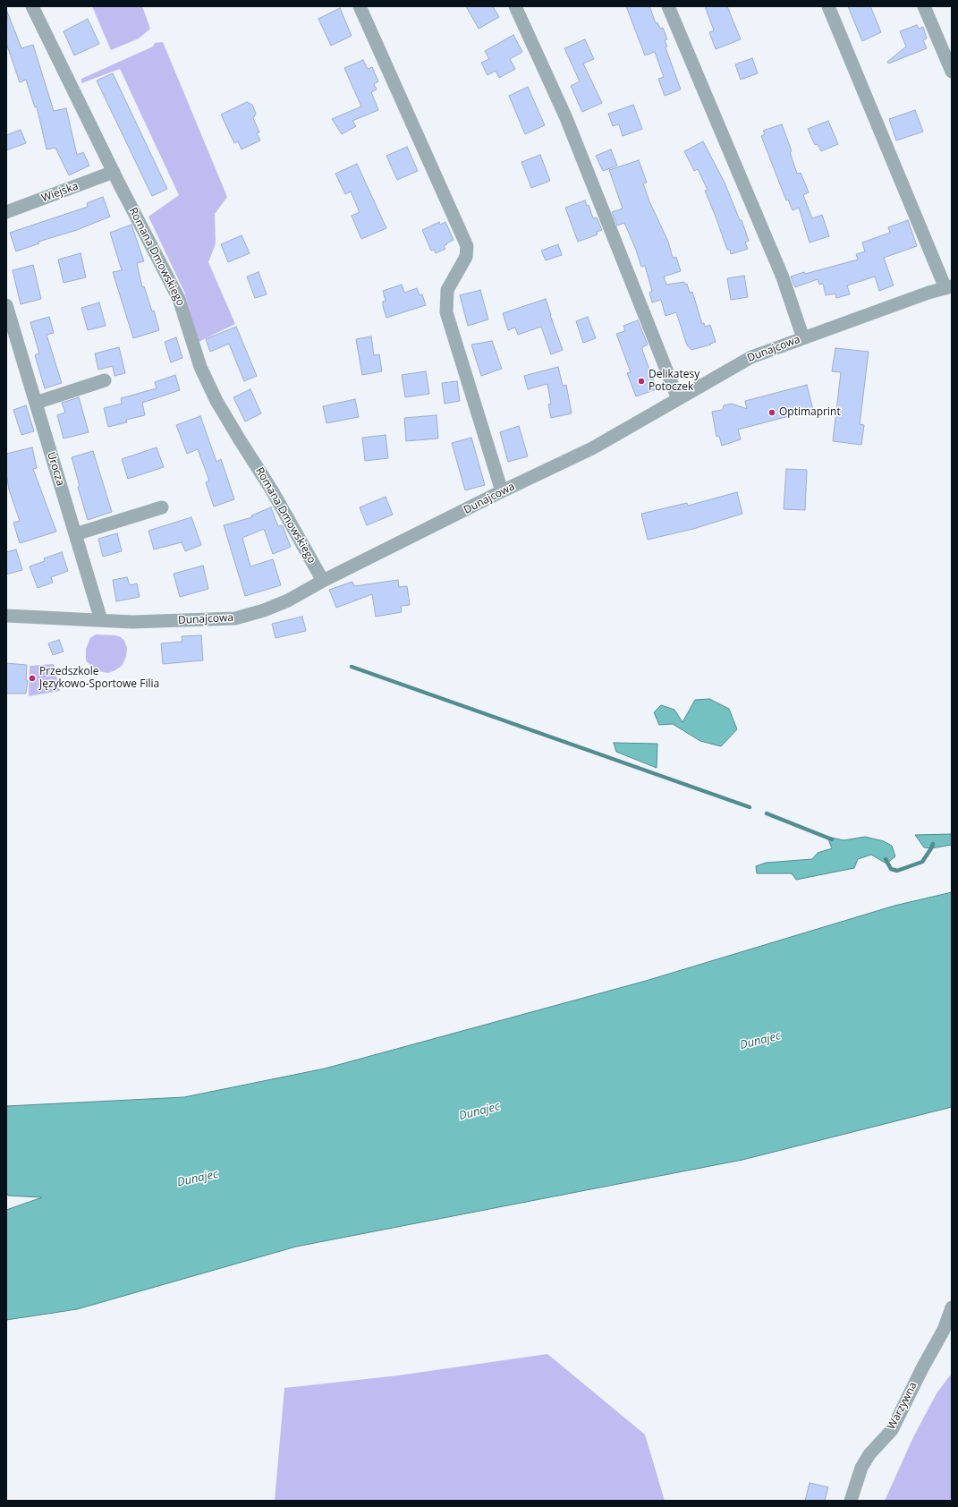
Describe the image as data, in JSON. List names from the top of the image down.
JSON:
{
  "streets": {
    "street": [
      "Wiejska",
      "Romana Dmowskiego",
      "Dunajcowa",
      "Urocza",
      "Warzywna"
    ]
  },
  "crossings": [
    ["Wiejska", "Romana Dmowskiego"],
    ["Romana Dmowskiego", "Dunajcowa"],
    ["Dunajcowa", "Urocza"]
  ],
  "water": ["Dunajec"],
  "places": ["Delikatesy Potoczek", "Optimaprint", "Przedszkole Językowo-Sportowe Filia"]
}
